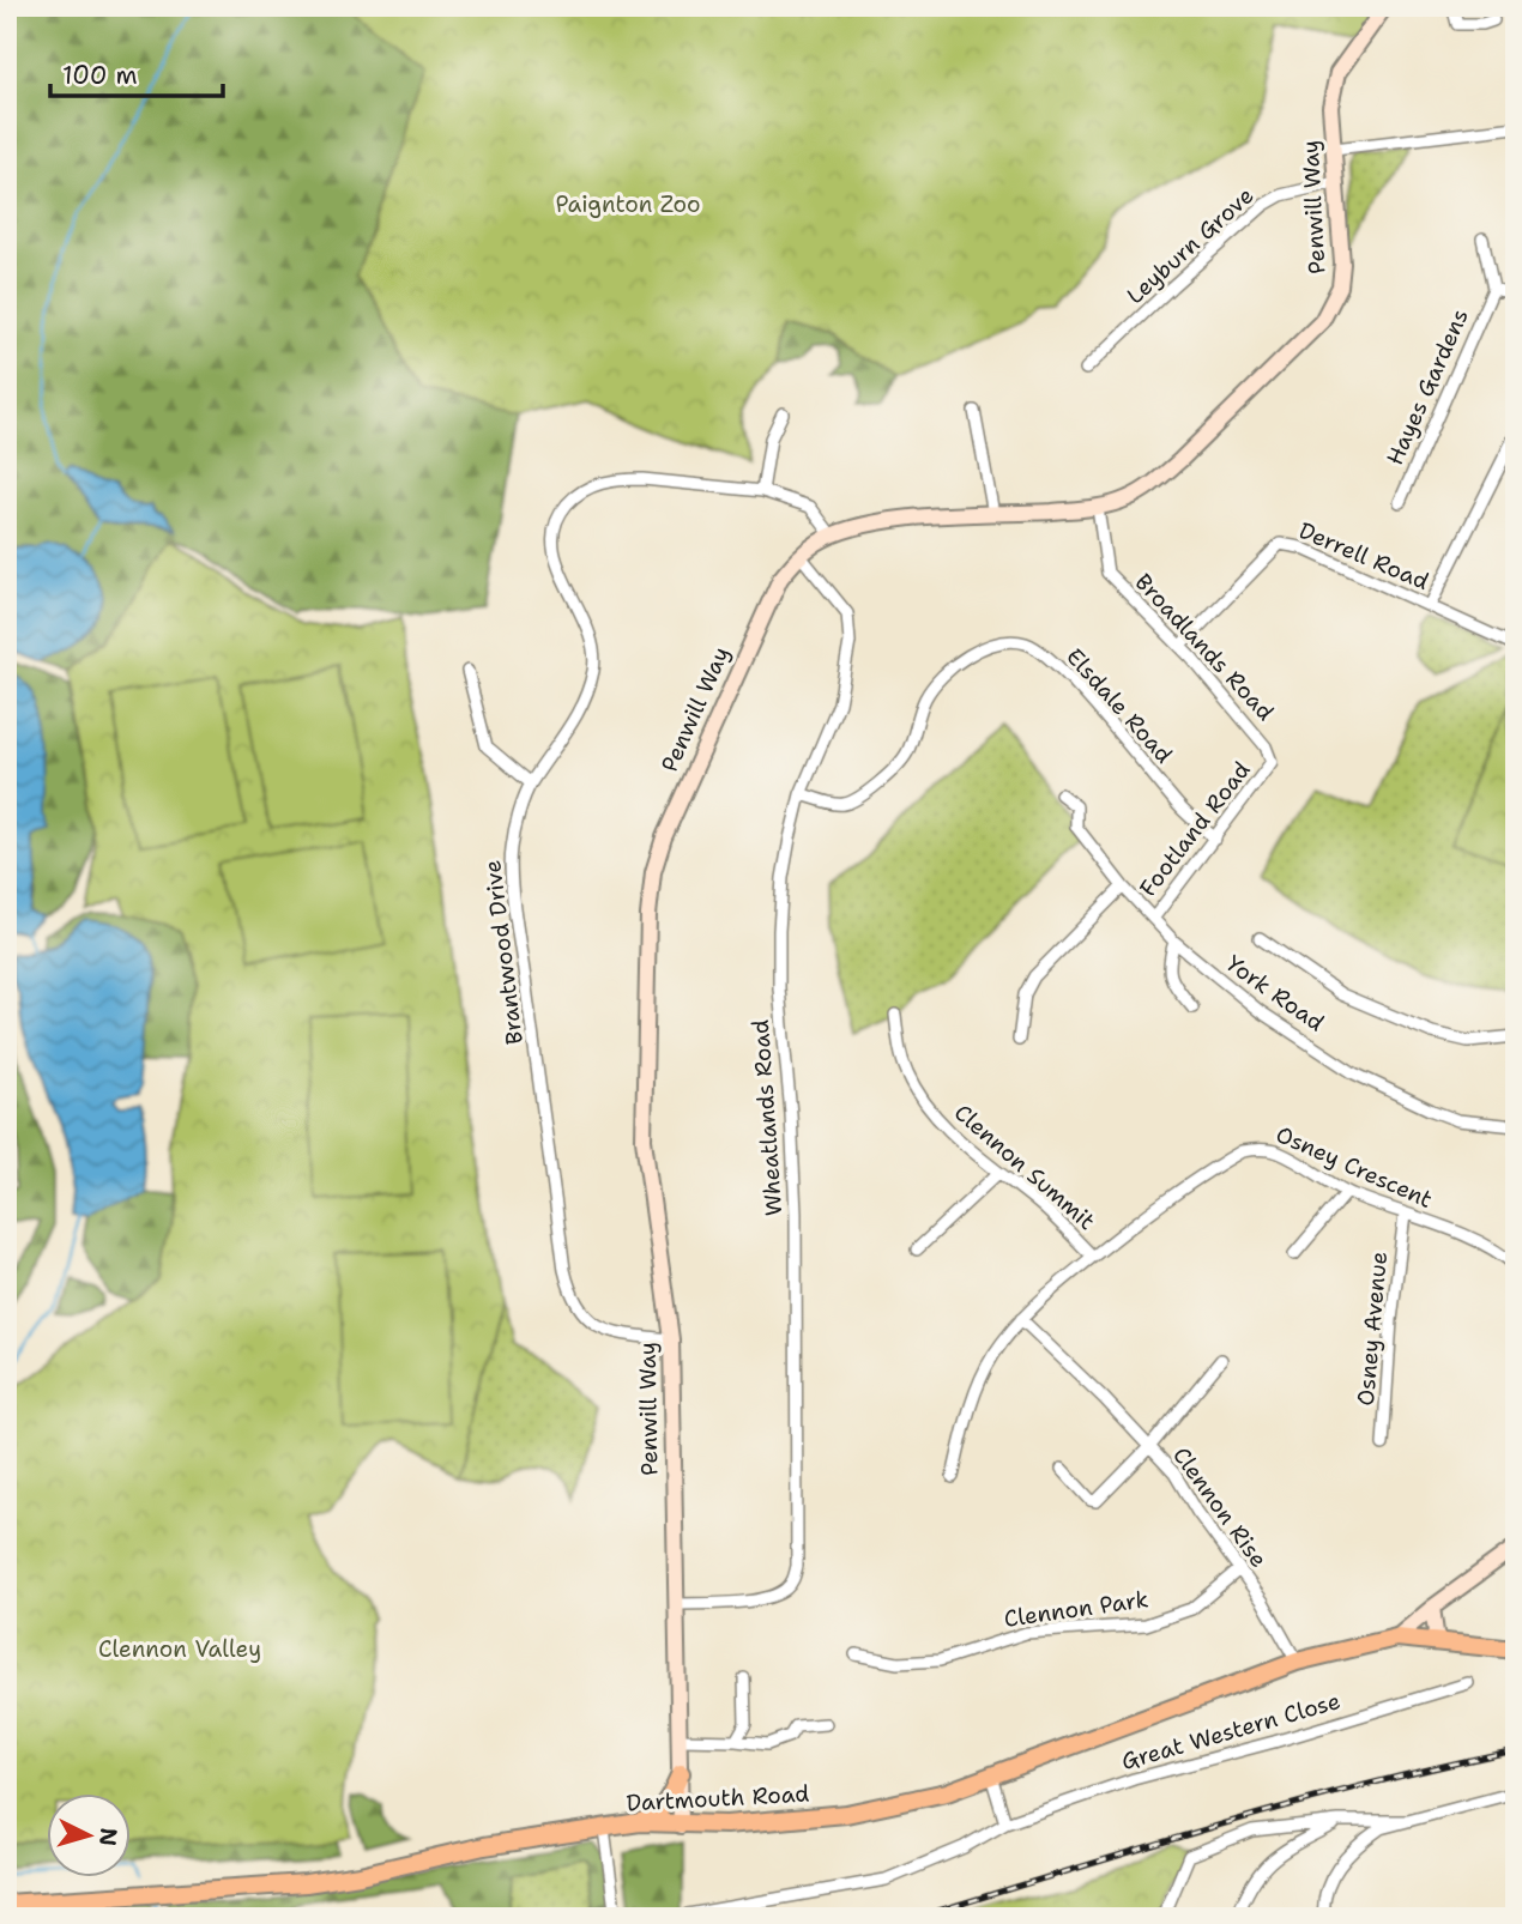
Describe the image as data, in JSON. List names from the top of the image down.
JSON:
{
  "streets": {
    "main road": ["Dartmouth Road"],
    "street": [
      "Penwill Way",
      "Leyburn Grove",
      "Hayes Gardens",
      "Derrell Road",
      "Broadlands Road",
      "Elsdale Road",
      "Footland Road",
      "Brantwood Drive",
      "York Road",
      "Wheatlands Road",
      "Clennon Summit",
      "Osney Crescent",
      "Osney Avenue",
      "Clennon Rise",
      "Clennon Park",
      "Great Western Close"
    ]
  },
  "crossings": [
    ["Penwill Way", "Leyburn Grove"],
    ["Penwill Way", "Broadlands Road"],
    ["Penwill Way", "Brantwood Drive"],
    ["Penwill Way", "Wheatlands Road"],
    ["Penwill Way", "Dartmouth Road"],
    ["Derrell Road", "Broadlands Road"],
    ["Broadlands Road", "Footland Road"],
    ["Elsdale Road", "Footland Road"],
    ["Elsdale Road", "Wheatlands Road"],
    ["Footland Road", "York Road"],
    ["Clennon Summit", "Osney Crescent"],
    ["Osney Crescent", "Osney Avenue"],
    ["Osney Crescent", "Clennon Rise"],
    ["Clennon Rise", "Clennon Park"],
    ["Clennon Rise", "Dartmouth Road"]
  ],
  "parks": ["Paignton Zoo", "Clennon Valley"],
  "scale_bar": "100 m",
  "north": "right"
}
